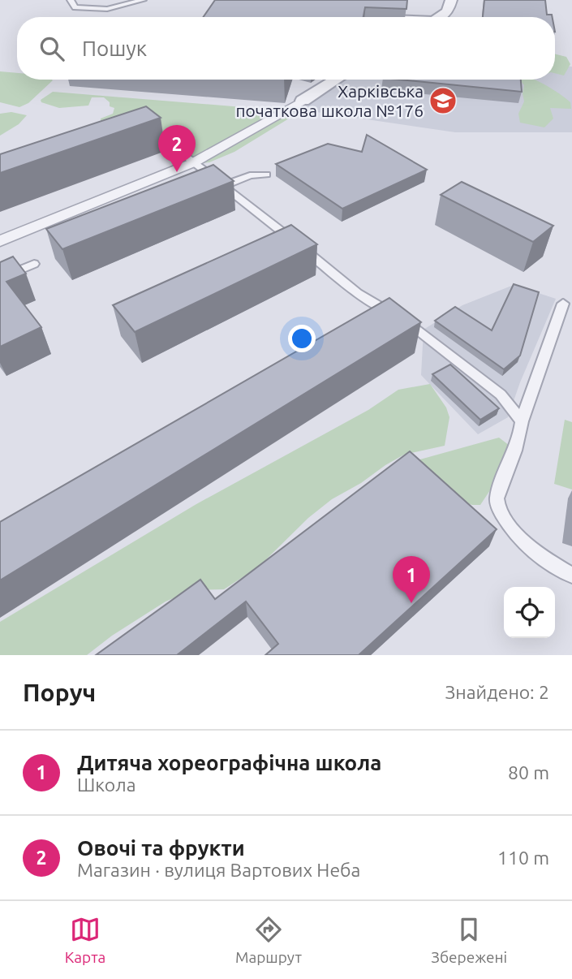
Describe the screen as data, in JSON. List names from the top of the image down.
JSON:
{
  "places": {
    "school or university": ["Харківська початкова школа №176"]
  },
  "page": {
    "search": "Пошук",
    "pins": ["2", "1"],
    "heading": ["Поруч", "Знайдено: 2"],
    "list": [
      {
        "mark": "1",
        "name": "Дитяча хореографічна школа",
        "note": "Школа",
        "value": "80 m"
      },
      {
        "mark": "2",
        "name": "Овочі та фрукти",
        "note": "Магазин · вулиця Вартових Неба",
        "value": "110 m"
      }
    ],
    "nav": ["Карта", "Маршрут", "Збережені"]
  }
}
